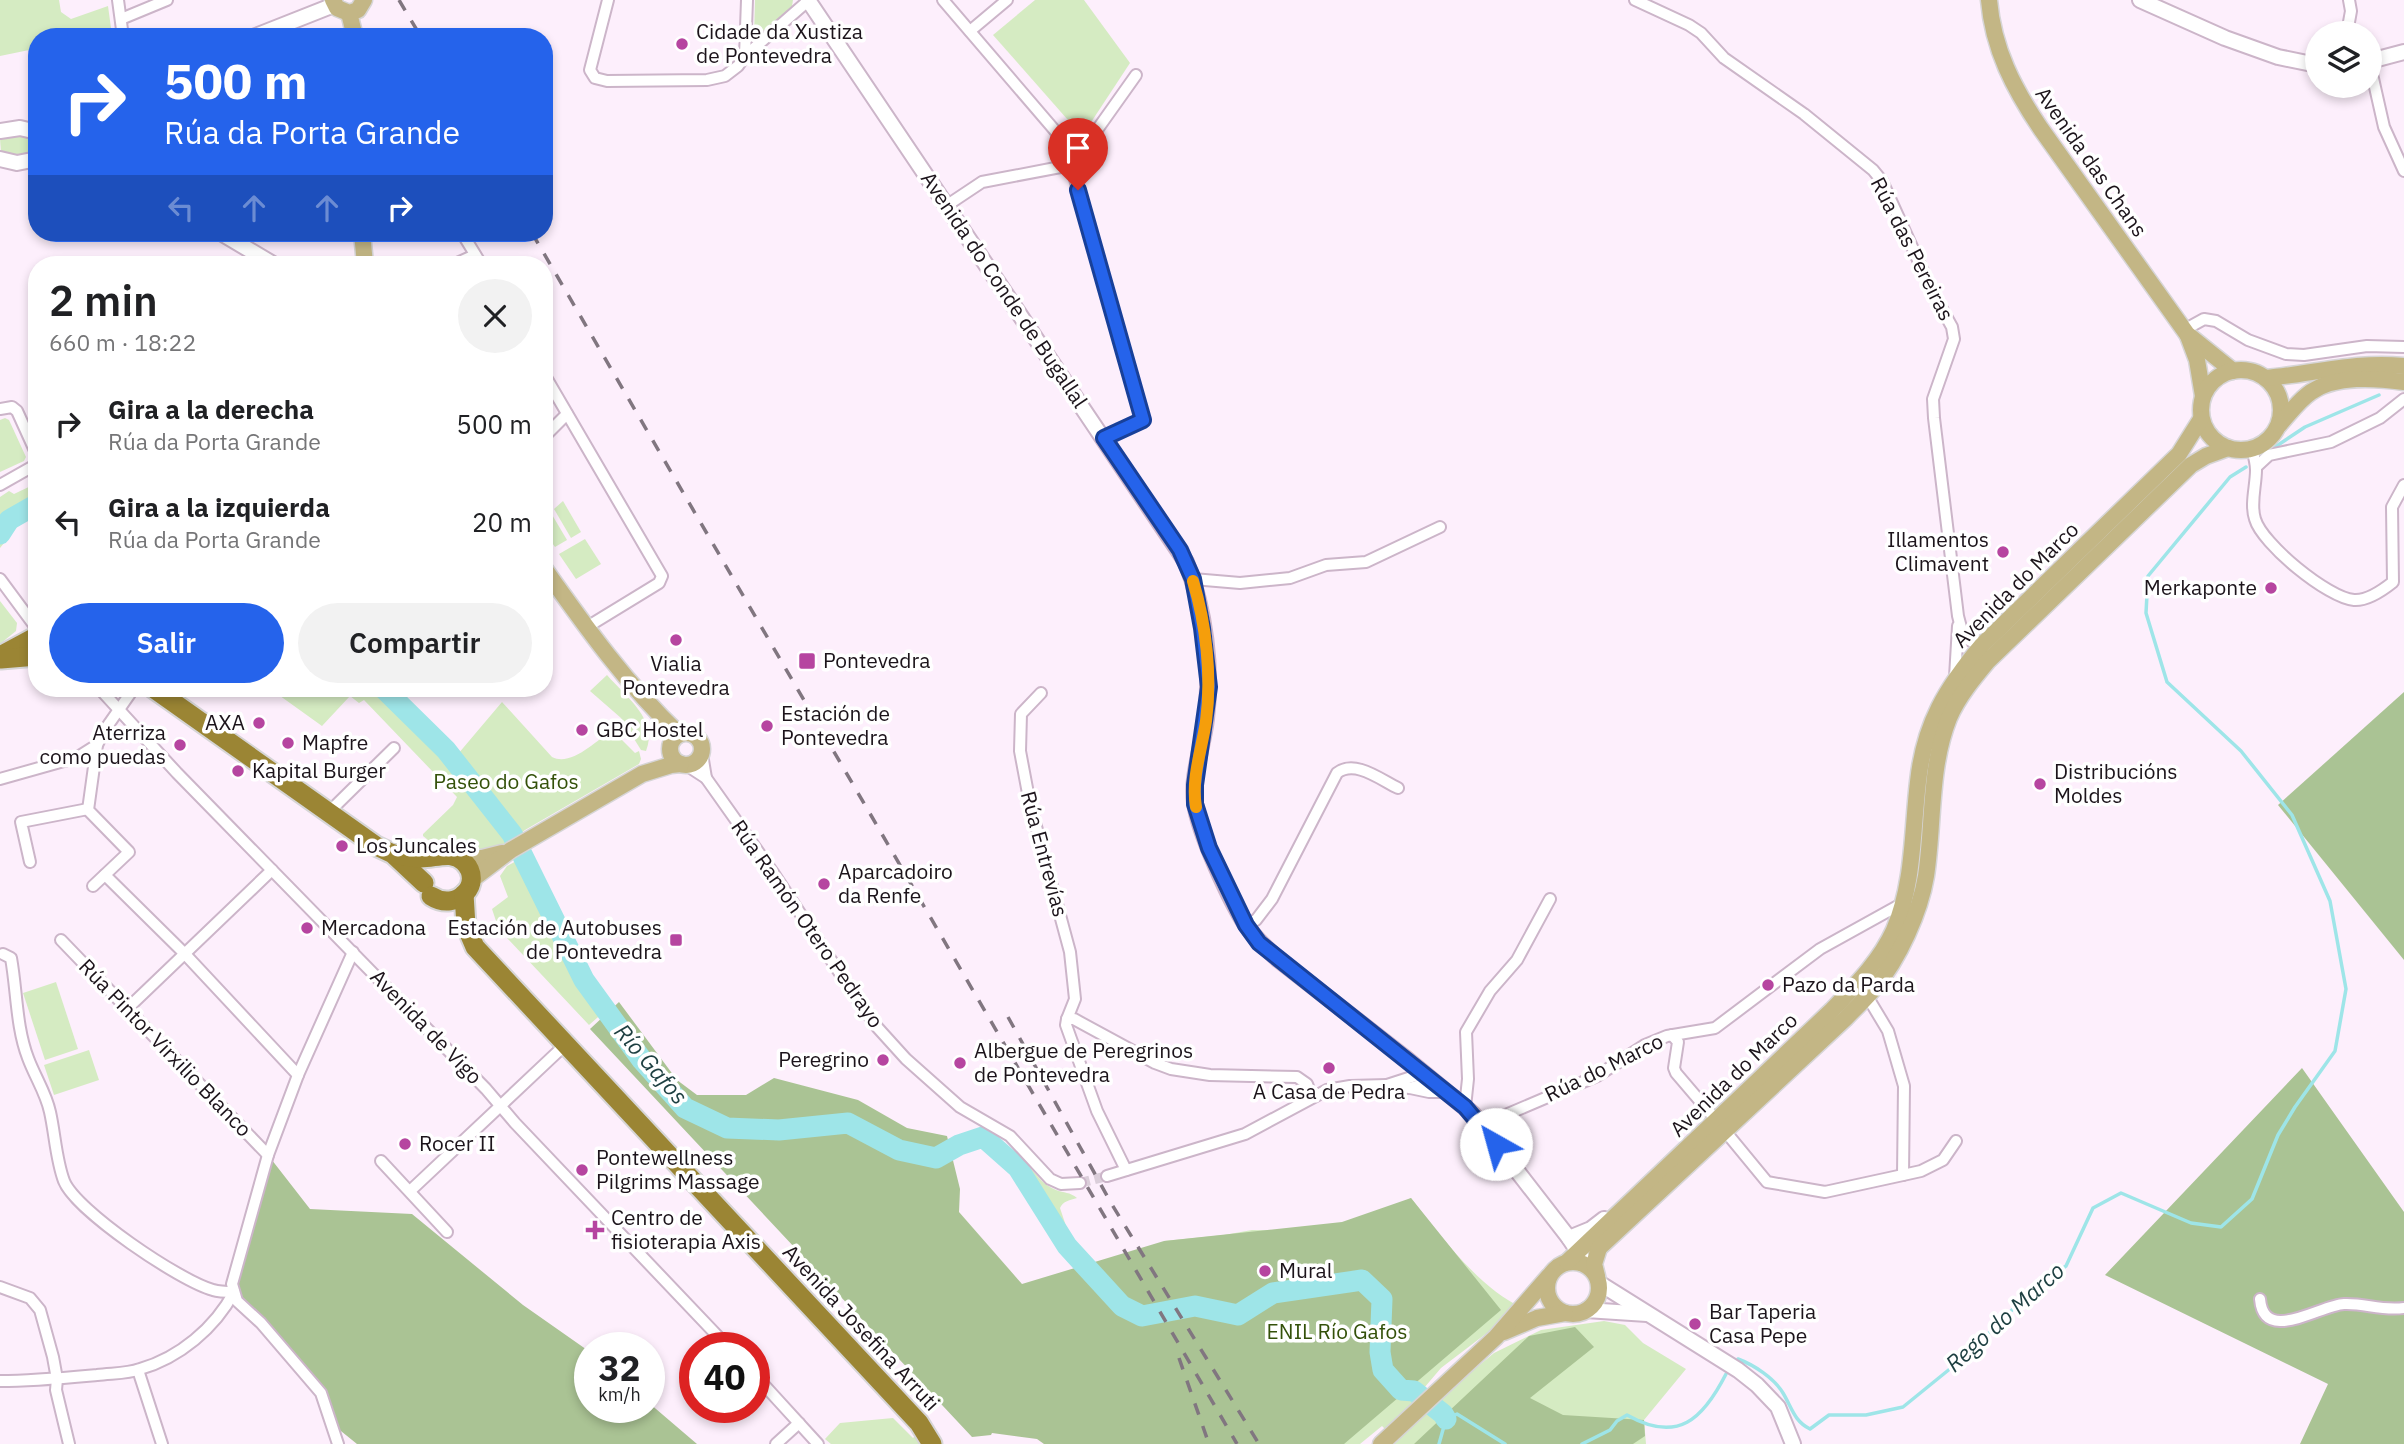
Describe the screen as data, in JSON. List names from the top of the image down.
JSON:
{
  "streets": {
    "highway": ["Avenida Josefina Arruti"],
    "main road": ["Avenida das Chans", "Avenida do Marco"],
    "street": [
      "Rúa das Pereiras",
      "Avenida do Conde de Bugallal",
      "Rúa Entrevías",
      "Rúa Ramón Otero Pedrayo",
      "Avenida de Vigo",
      "Rúa Pintor Virxilio Blanco",
      "Rúa do Marco"
    ]
  },
  "crossings": [
    ["Avenida das Chans", "Avenida do Marco"],
    ["Rúa das Pereiras", "Avenida do Marco"],
    ["Avenida do Conde de Bugallal", "Rúa do Marco"],
    ["Avenida do Marco", "Rúa do Marco"]
  ],
  "water": ["Río Gafos", "Rego do Marco"],
  "parks": ["Paseo do Gafos", "ENIL Río Gafos"],
  "places": {
    "other": [
      "Cidade da Xustiza de Pontevedra",
      "Illamentos Climavent",
      "Merkaponte",
      "Vialia Pontevedra",
      "AXA",
      "Estación de Pontevedra",
      "GBC Hostel",
      "Mapfre",
      "Aterriza como puedas",
      "Kapital Burger",
      "Distribucións Moldes",
      "Los Juncales",
      "Aparcadoiro da Renfe",
      "Mercadona",
      "Pazo da Parda",
      "Peregrino",
      "Albergue de Peregrinos de Pontevedra",
      "A Casa de Pedra",
      "Rocer II",
      "Pontewellness Pilgrims Massage",
      "Mural",
      "Bar Taperia Casa Pepe"
    ],
    "transit": ["Pontevedra", "Estación de Autobuses de Pontevedra"],
    "health": ["Centro de fisioterapia Axis"]
  },
  "page": {
    "turn": ["500 m", "Rúa da Porta Grande"],
    "heading": ["2 min", "660 m · 18:22"],
    "list": [
      {
        "name": "Gira a la derecha",
        "note": "Rúa da Porta Grande",
        "value": "500 m"
      },
      {
        "name": "Gira a la izquierda",
        "note": "Rúa da Porta Grande",
        "value": "20 m"
      }
    ],
    "buttons": ["Salir", "Compartir"],
    "speed": "32 km/h",
    "limit": "40"
  }
}
